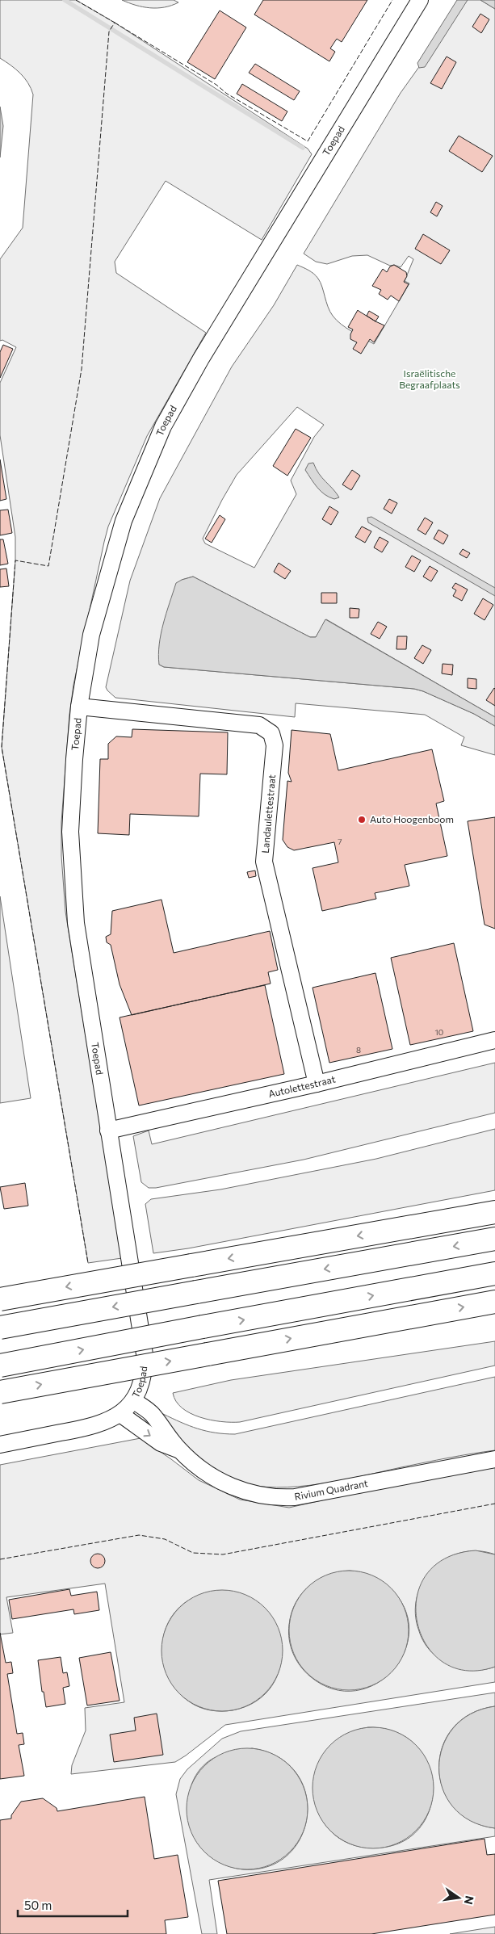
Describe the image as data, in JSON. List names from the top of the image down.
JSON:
{
  "streets": {
    "street": [
      "Toepad",
      "Landaulettestraat",
      "Autolettestraat",
      "Rivium Quadrant"
    ]
  },
  "crossings": [
    ["Toepad", "Landaulettestraat"],
    ["Toepad", "Autolettestraat"],
    ["Toepad", "Rivium Quadrant"],
    ["Landaulettestraat", "Autolettestraat"]
  ],
  "parks": ["Israëlitische Begraafplaats"],
  "places": ["Auto Hoogenboom"],
  "house_numbers": ["7", "10", "8"],
  "scale_bar": "50 m",
  "north": "right"
}
